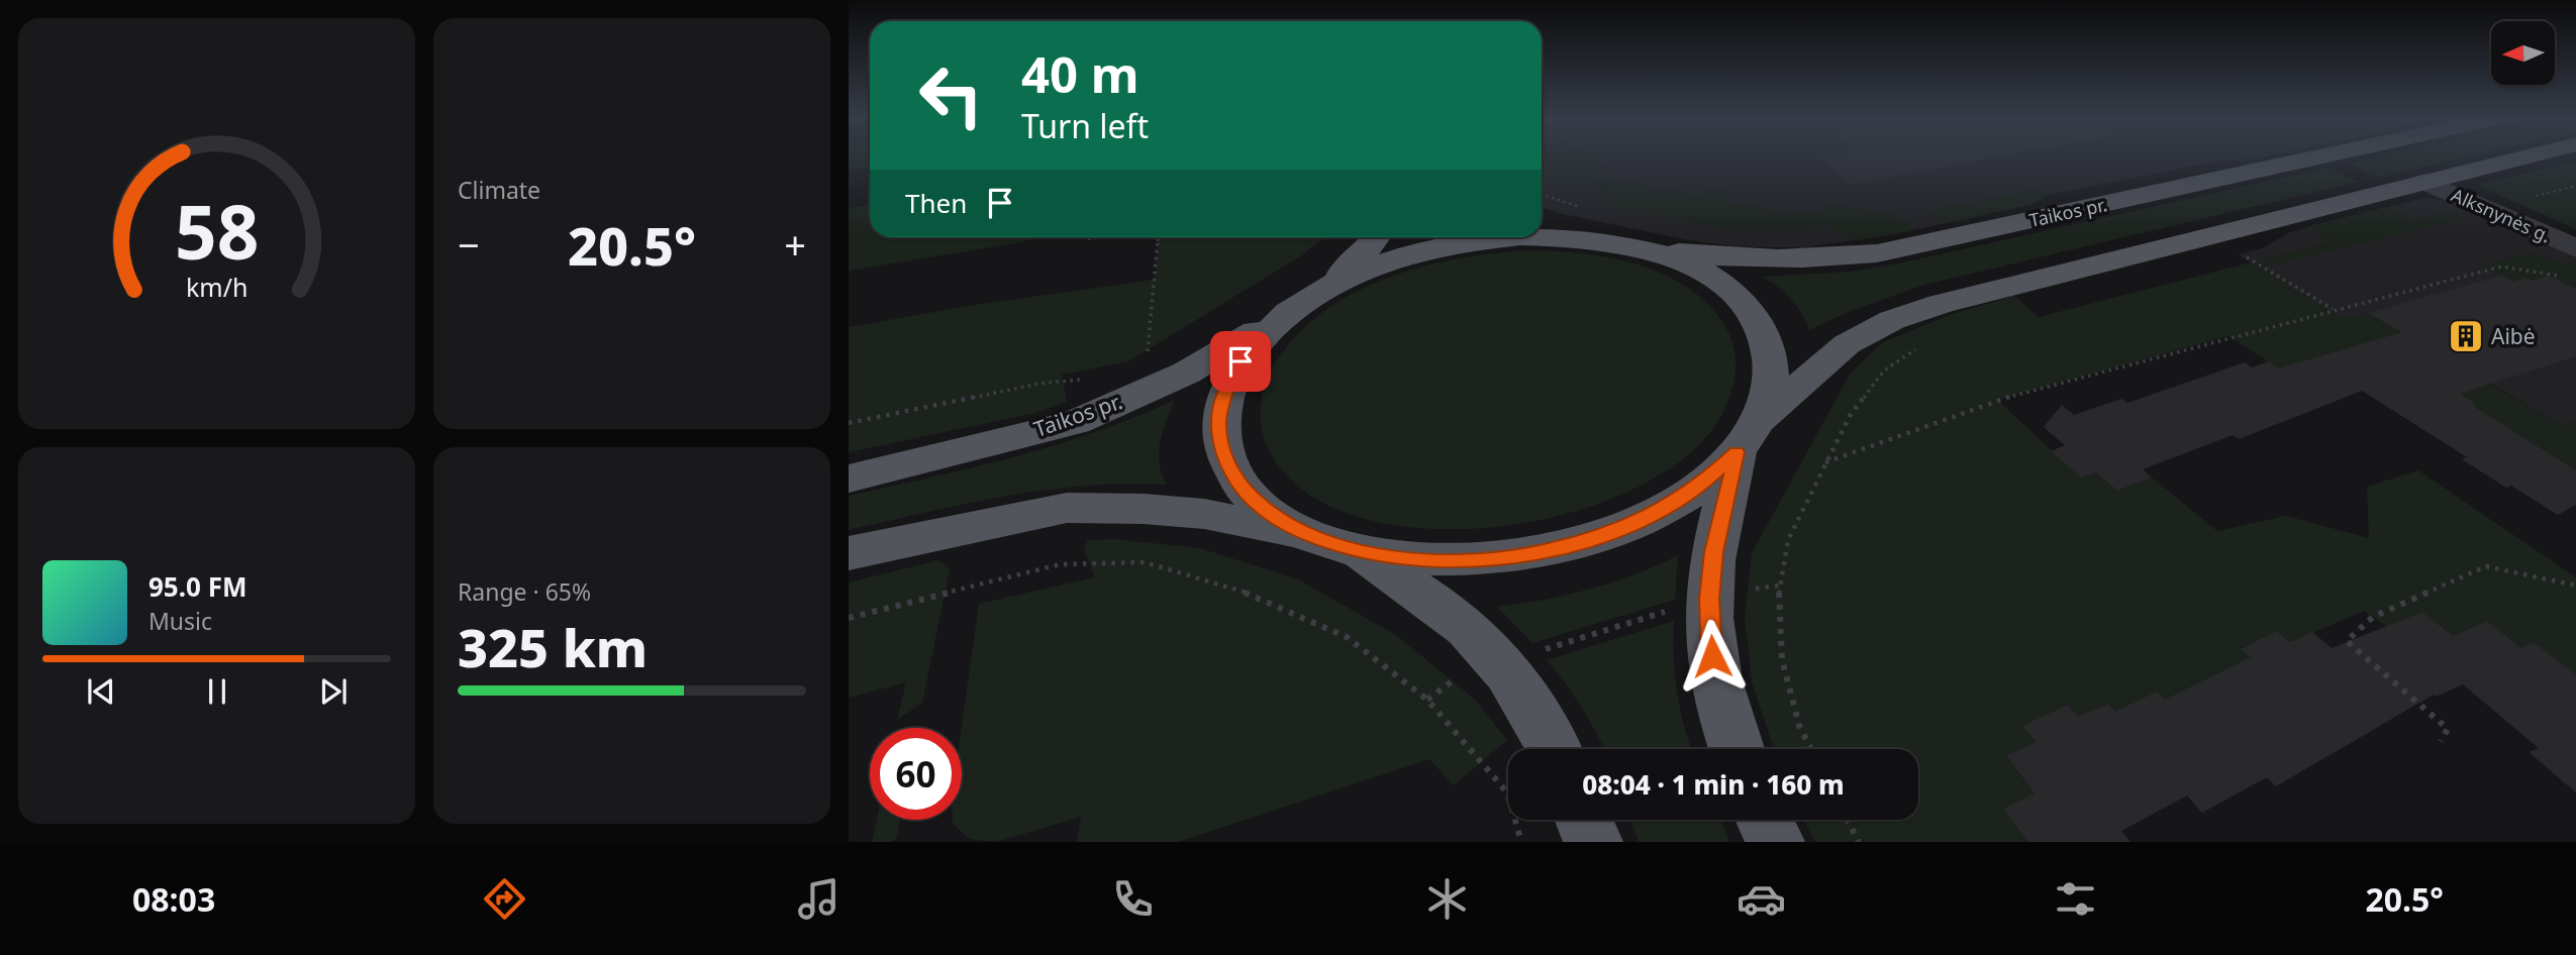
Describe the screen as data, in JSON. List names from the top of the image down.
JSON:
{
  "streets": {
    "main road": ["Taikos pr."],
    "street": ["Alksnynės g."]
  },
  "places": {
    "building": ["Aibė"]
  },
  "north": "left",
  "page": {
    "tile": [
      "Climate",
      ["Range · 65%", "325 km"]
    ],
    "turn": ["40 m", "Turn left"],
    "then": "Then",
    "heat": ["−", "20.5°", "+"],
    "song": ["95.0 FM", "Music"],
    "limit": "60",
    "trip": "08:04 · 1 min · 160 m",
    "tabs": ["08:03", "20.5°"],
    "gauge": ["58", "km/h"]
  }
}
